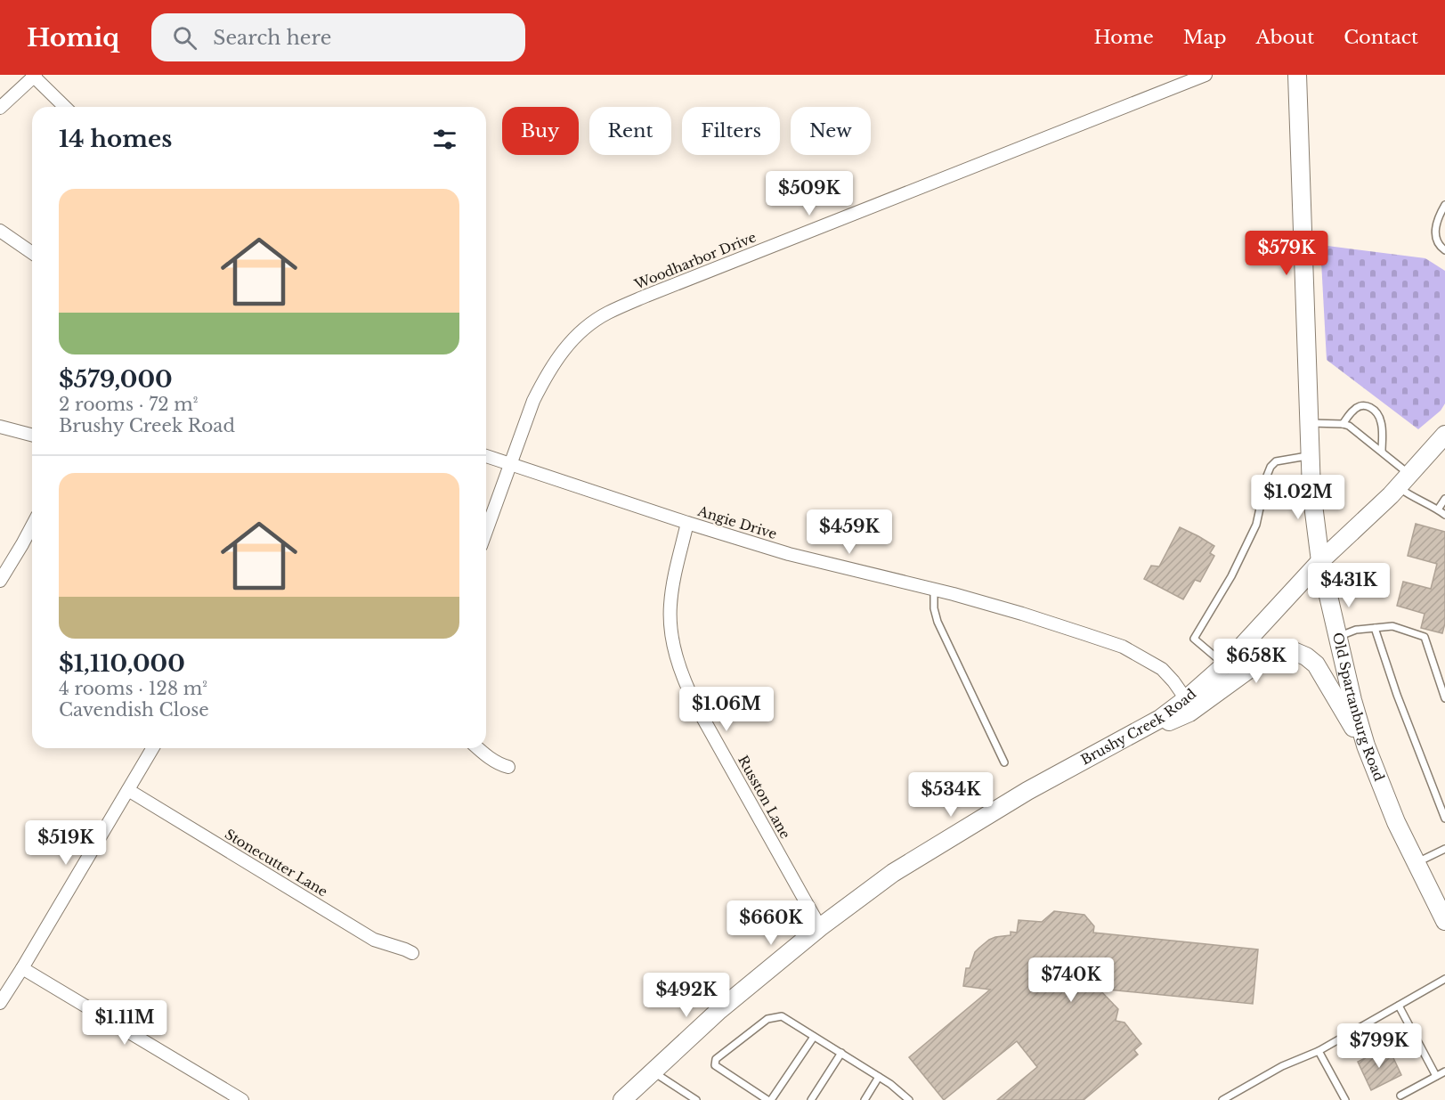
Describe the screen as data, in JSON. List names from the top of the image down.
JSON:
{
  "streets": {
    "main road": ["Old Spartanburg Road", "Brushy Creek Road"],
    "street": [
      "Woodharbor Drive",
      "Angie Drive",
      "Russton Lane",
      "Stonecutter Lane"
    ]
  },
  "crossings": [
    ["Woodharbor Drive", "Angie Drive"],
    ["Angie Drive", "Brushy Creek Road"],
    ["Angie Drive", "Russton Lane"],
    ["Old Spartanburg Road", "Brushy Creek Road"],
    ["Brushy Creek Road", "Russton Lane"]
  ],
  "page": {
    "header": "Homiq",
    "search": "Search here",
    "nav": [
      "Home",
      "Map",
      "About",
      "Contact"
    ],
    "chip": [
      "Buy",
      "Rent",
      "Filters",
      "New"
    ],
    "heading": "14 homes",
    "price": [
      "$509K",
      "$579K",
      "$1.02M",
      "$459K",
      "$431K",
      "$658K",
      "$1.06M",
      "$534K",
      "$519K",
      "$660K",
      "$740K",
      "$492K",
      "$1.11M",
      "$799K"
    ],
    "list": [
      {
        "name": "$579,000",
        "note": "2 rooms · 72 m² · Brushy Creek Road"
      },
      {
        "name": "$1,110,000",
        "note": "4 rooms · 128 m² · Cavendish Close"
      }
    ]
  }
}
